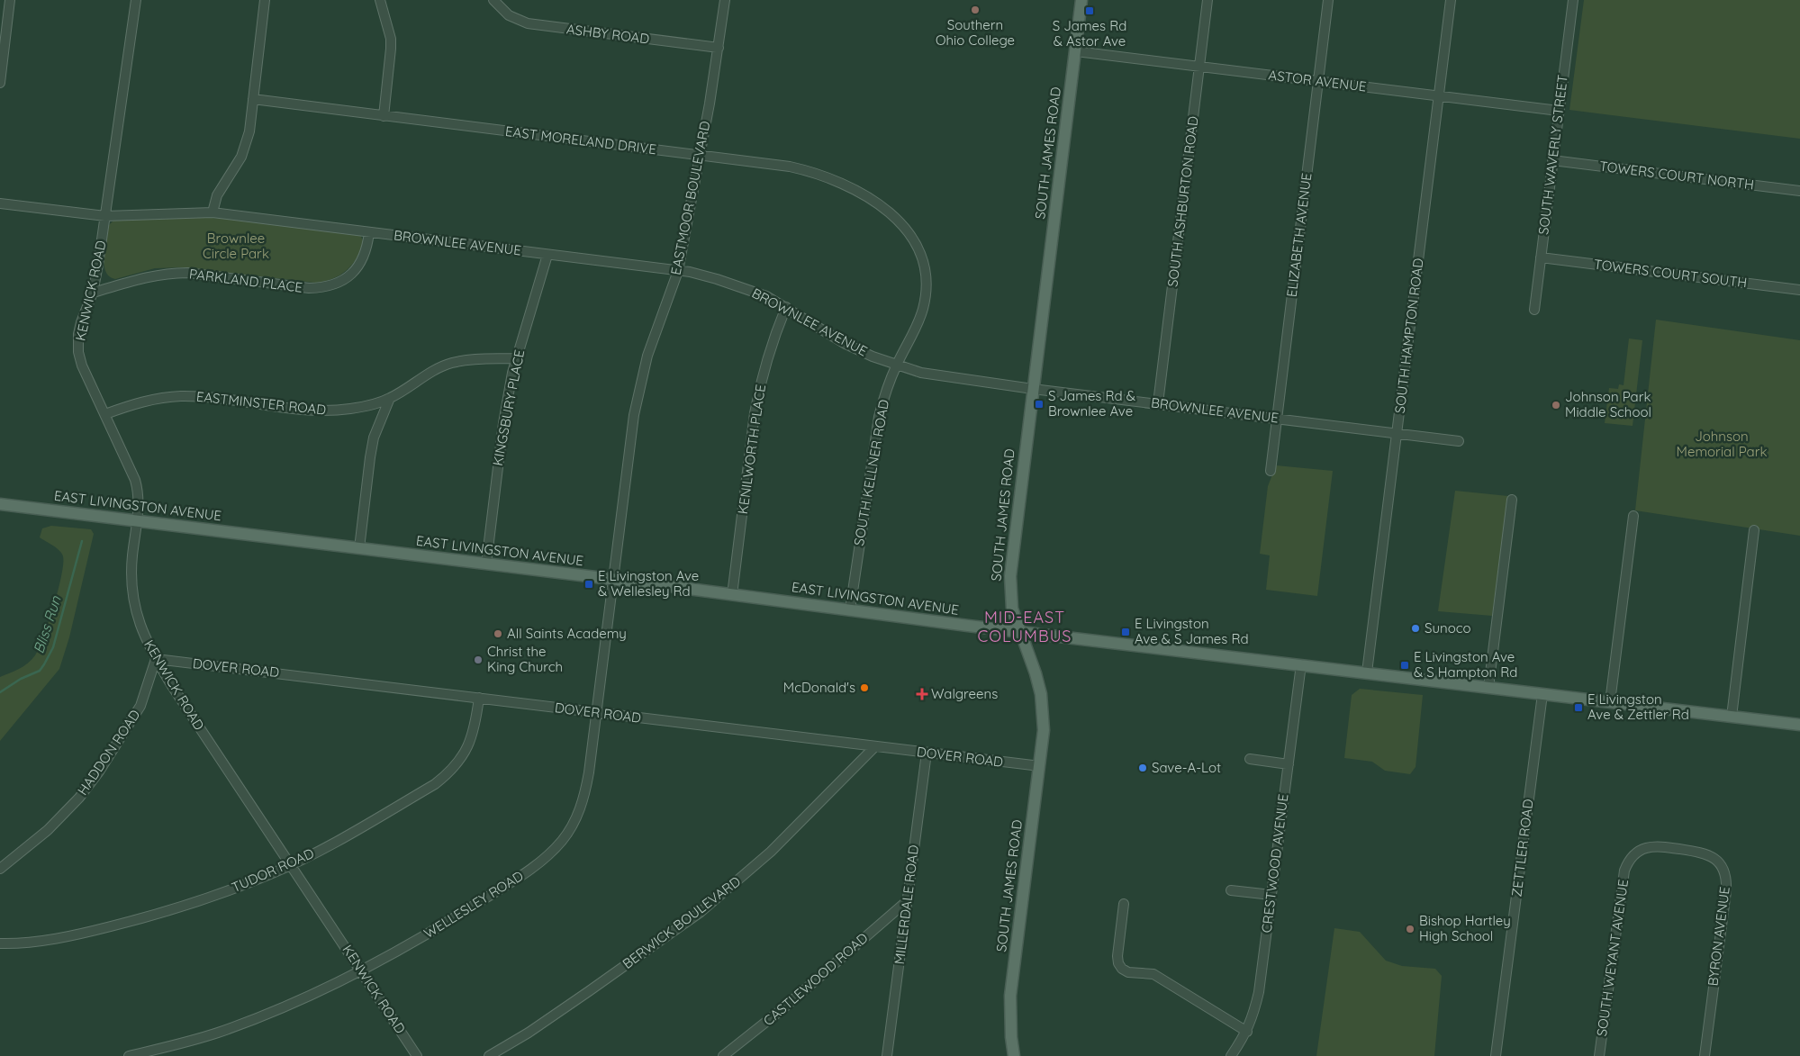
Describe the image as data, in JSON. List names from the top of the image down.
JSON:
{
  "streets": {
    "main road": ["SOUTH JAMES ROAD", "EAST LIVINGSTON AVENUE"],
    "street": [
      "ASHBY ROAD",
      "ASTOR AVENUE",
      "EAST MORELAND DRIVE",
      "SOUTH WAVERLY STREET",
      "TOWERS COURT NORTH",
      "EASTMOOR BOULEVARD",
      "SOUTH ASHBURTON ROAD",
      "ELIZABETH AVENUE",
      "BROWNLEE AVENUE",
      "TOWERS COURT SOUTH",
      "PARKLAND PLACE",
      "KENWICK ROAD",
      "SOUTH HAMPTON ROAD",
      "EASTMINSTER ROAD",
      "KINGSBURY PLACE",
      "KENILWORTH PLACE",
      "SOUTH KELLNER ROAD",
      "DOVER ROAD",
      "HADDON ROAD",
      "ZETTLER ROAD",
      "CRESTWOOD AVENUE",
      "TUDOR ROAD",
      "WELLESLEY ROAD",
      "MILLERDALE ROAD",
      "BERWICK BOULEVARD",
      "BYRON AVENUE",
      "SOUTH WEYANT AVENUE",
      "CASTLEWOOD ROAD"
    ]
  },
  "crossings": [
    ["ASHBY ROAD", "EASTMOOR BOULEVARD"],
    ["ASTOR AVENUE", "SOUTH JAMES ROAD"],
    ["ASTOR AVENUE", "SOUTH WAVERLY STREET"],
    ["ASTOR AVENUE", "SOUTH ASHBURTON ROAD"],
    ["ASTOR AVENUE", "ELIZABETH AVENUE"],
    ["ASTOR AVENUE", "SOUTH HAMPTON ROAD"],
    ["EAST MORELAND DRIVE", "EASTMOOR BOULEVARD"],
    ["EAST MORELAND DRIVE", "SOUTH KELLNER ROAD"],
    ["SOUTH JAMES ROAD", "BROWNLEE AVENUE"],
    ["SOUTH JAMES ROAD", "EAST LIVINGSTON AVENUE"],
    ["SOUTH JAMES ROAD", "DOVER ROAD"],
    ["SOUTH WAVERLY STREET", "TOWERS COURT NORTH"],
    ["SOUTH WAVERLY STREET", "TOWERS COURT SOUTH"],
    ["EASTMOOR BOULEVARD", "BROWNLEE AVENUE"],
    ["EASTMOOR BOULEVARD", "EAST LIVINGSTON AVENUE"],
    ["EASTMOOR BOULEVARD", "WELLESLEY ROAD"],
    ["SOUTH ASHBURTON ROAD", "BROWNLEE AVENUE"],
    ["ELIZABETH AVENUE", "BROWNLEE AVENUE"],
    ["BROWNLEE AVENUE", "PARKLAND PLACE"],
    ["BROWNLEE AVENUE", "KENWICK ROAD"],
    ["BROWNLEE AVENUE", "SOUTH HAMPTON ROAD"],
    ["BROWNLEE AVENUE", "KINGSBURY PLACE"],
    ["BROWNLEE AVENUE", "KENILWORTH PLACE"],
    ["BROWNLEE AVENUE", "SOUTH KELLNER ROAD"],
    ["PARKLAND PLACE", "KENWICK ROAD"],
    ["KENWICK ROAD", "EASTMINSTER ROAD"],
    ["KENWICK ROAD", "EAST LIVINGSTON AVENUE"],
    ["KENWICK ROAD", "DOVER ROAD"],
    ["KENWICK ROAD", "HADDON ROAD"],
    ["KENWICK ROAD", "TUDOR ROAD"],
    ["KENWICK ROAD", "WELLESLEY ROAD"],
    ["SOUTH HAMPTON ROAD", "EAST LIVINGSTON AVENUE"],
    ["EASTMINSTER ROAD", "KINGSBURY PLACE"],
    ["KINGSBURY PLACE", "EAST LIVINGSTON AVENUE"],
    ["KENILWORTH PLACE", "EAST LIVINGSTON AVENUE"],
    ["SOUTH KELLNER ROAD", "EAST LIVINGSTON AVENUE"],
    ["EAST LIVINGSTON AVENUE", "ZETTLER ROAD"],
    ["EAST LIVINGSTON AVENUE", "CRESTWOOD AVENUE"],
    ["EAST LIVINGSTON AVENUE", "WELLESLEY ROAD"],
    ["DOVER ROAD", "HADDON ROAD"],
    ["DOVER ROAD", "TUDOR ROAD"],
    ["DOVER ROAD", "WELLESLEY ROAD"],
    ["DOVER ROAD", "MILLERDALE ROAD"],
    ["DOVER ROAD", "BERWICK BOULEVARD"],
    ["MILLERDALE ROAD", "CASTLEWOOD ROAD"],
    ["BYRON AVENUE", "SOUTH WEYANT AVENUE"]
  ],
  "districts": ["MID-EAST COLUMBUS"],
  "water": ["Bliss Run"],
  "parks": ["Brownlee Circle Park", "Johnson Memorial Park"],
  "places": {
    "other": [
      "Southern Ohio College",
      "Johnson Park Middle School",
      "Sunoco",
      "All Saints Academy",
      "Christ the King Church",
      "McDonald's",
      "Save-A-Lot",
      "Bishop Hartley High School"
    ],
    "transit": [
      "S James Rd & Astor Ave",
      "S James Rd & Brownlee Ave",
      "E Livingston Ave & Wellesley Rd",
      "E Livingston Ave & S James Rd",
      "E Livingston Ave & S Hampton Rd",
      "E Livingston Ave & Zettler Rd"
    ],
    "health": ["Walgreens"]
  }
}
